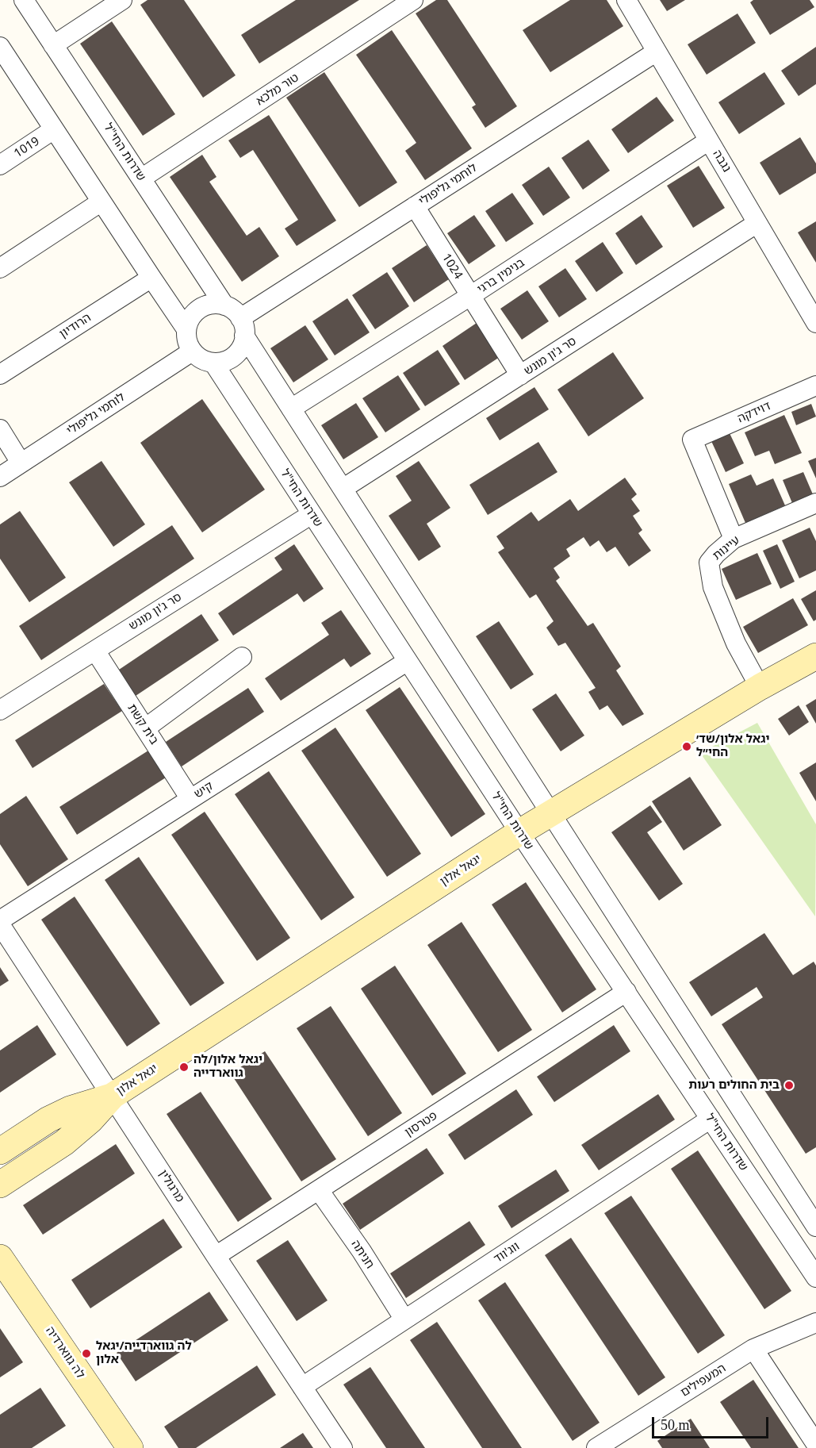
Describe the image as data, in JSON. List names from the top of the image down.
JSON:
{
  "streets": {
    "street": [
      "טור מלכא",
      "1019",
      "שדרות החי\"ל",
      "נגבה",
      "לוחמי גליפולי",
      "1024",
      "בנימין ברגי",
      "הרודיון",
      "סר ג'ון מונש",
      "דוידקה",
      "עיינות",
      "בית קשת",
      "קיש",
      "יגאל אלון",
      "פטרסון",
      "מרגולין",
      "ווג'ווד",
      "חניתה",
      "לה גווארדיה",
      "המעפילים"
    ]
  },
  "crossings": [
    ["טור מלכא", "שדרות החי\"ל"],
    ["שדרות החי\"ל", "לוחמי גליפולי"],
    ["שדרות החי\"ל", "סר ג'ון מונש"],
    ["שדרות החי\"ל", "קיש"],
    ["שדרות החי\"ל", "יגאל אלון"],
    ["שדרות החי\"ל", "פטרסון"],
    ["שדרות החי\"ל", "ווג'ווד"],
    ["נגבה", "לוחמי גליפולי"],
    ["נגבה", "בנימין ברגי"],
    ["נגבה", "סר ג'ון מונש"],
    ["לוחמי גליפולי", "1024"],
    ["1024", "בנימין ברגי"],
    ["1024", "סר ג'ון מונש"],
    ["סר ג'ון מונש", "בית קשת"],
    ["דוידקה", "עיינות"],
    ["עיינות", "יגאל אלון"],
    ["בית קשת", "קיש"],
    ["יגאל אלון", "מרגולין"],
    ["פטרסון", "מרגולין"],
    ["פטרסון", "חניתה"],
    ["מרגולין", "ווג'ווד"],
    ["ווג'ווד", "חניתה"]
  ],
  "places": [
    "יגאל אלון/שד׳ החי״ל",
    "יגאל אלון/לה גווארדייה",
    "בית החולים רעות",
    "לה גווארדייה/יגאל אלון"
  ],
  "scale_bar": "50 m"
}
